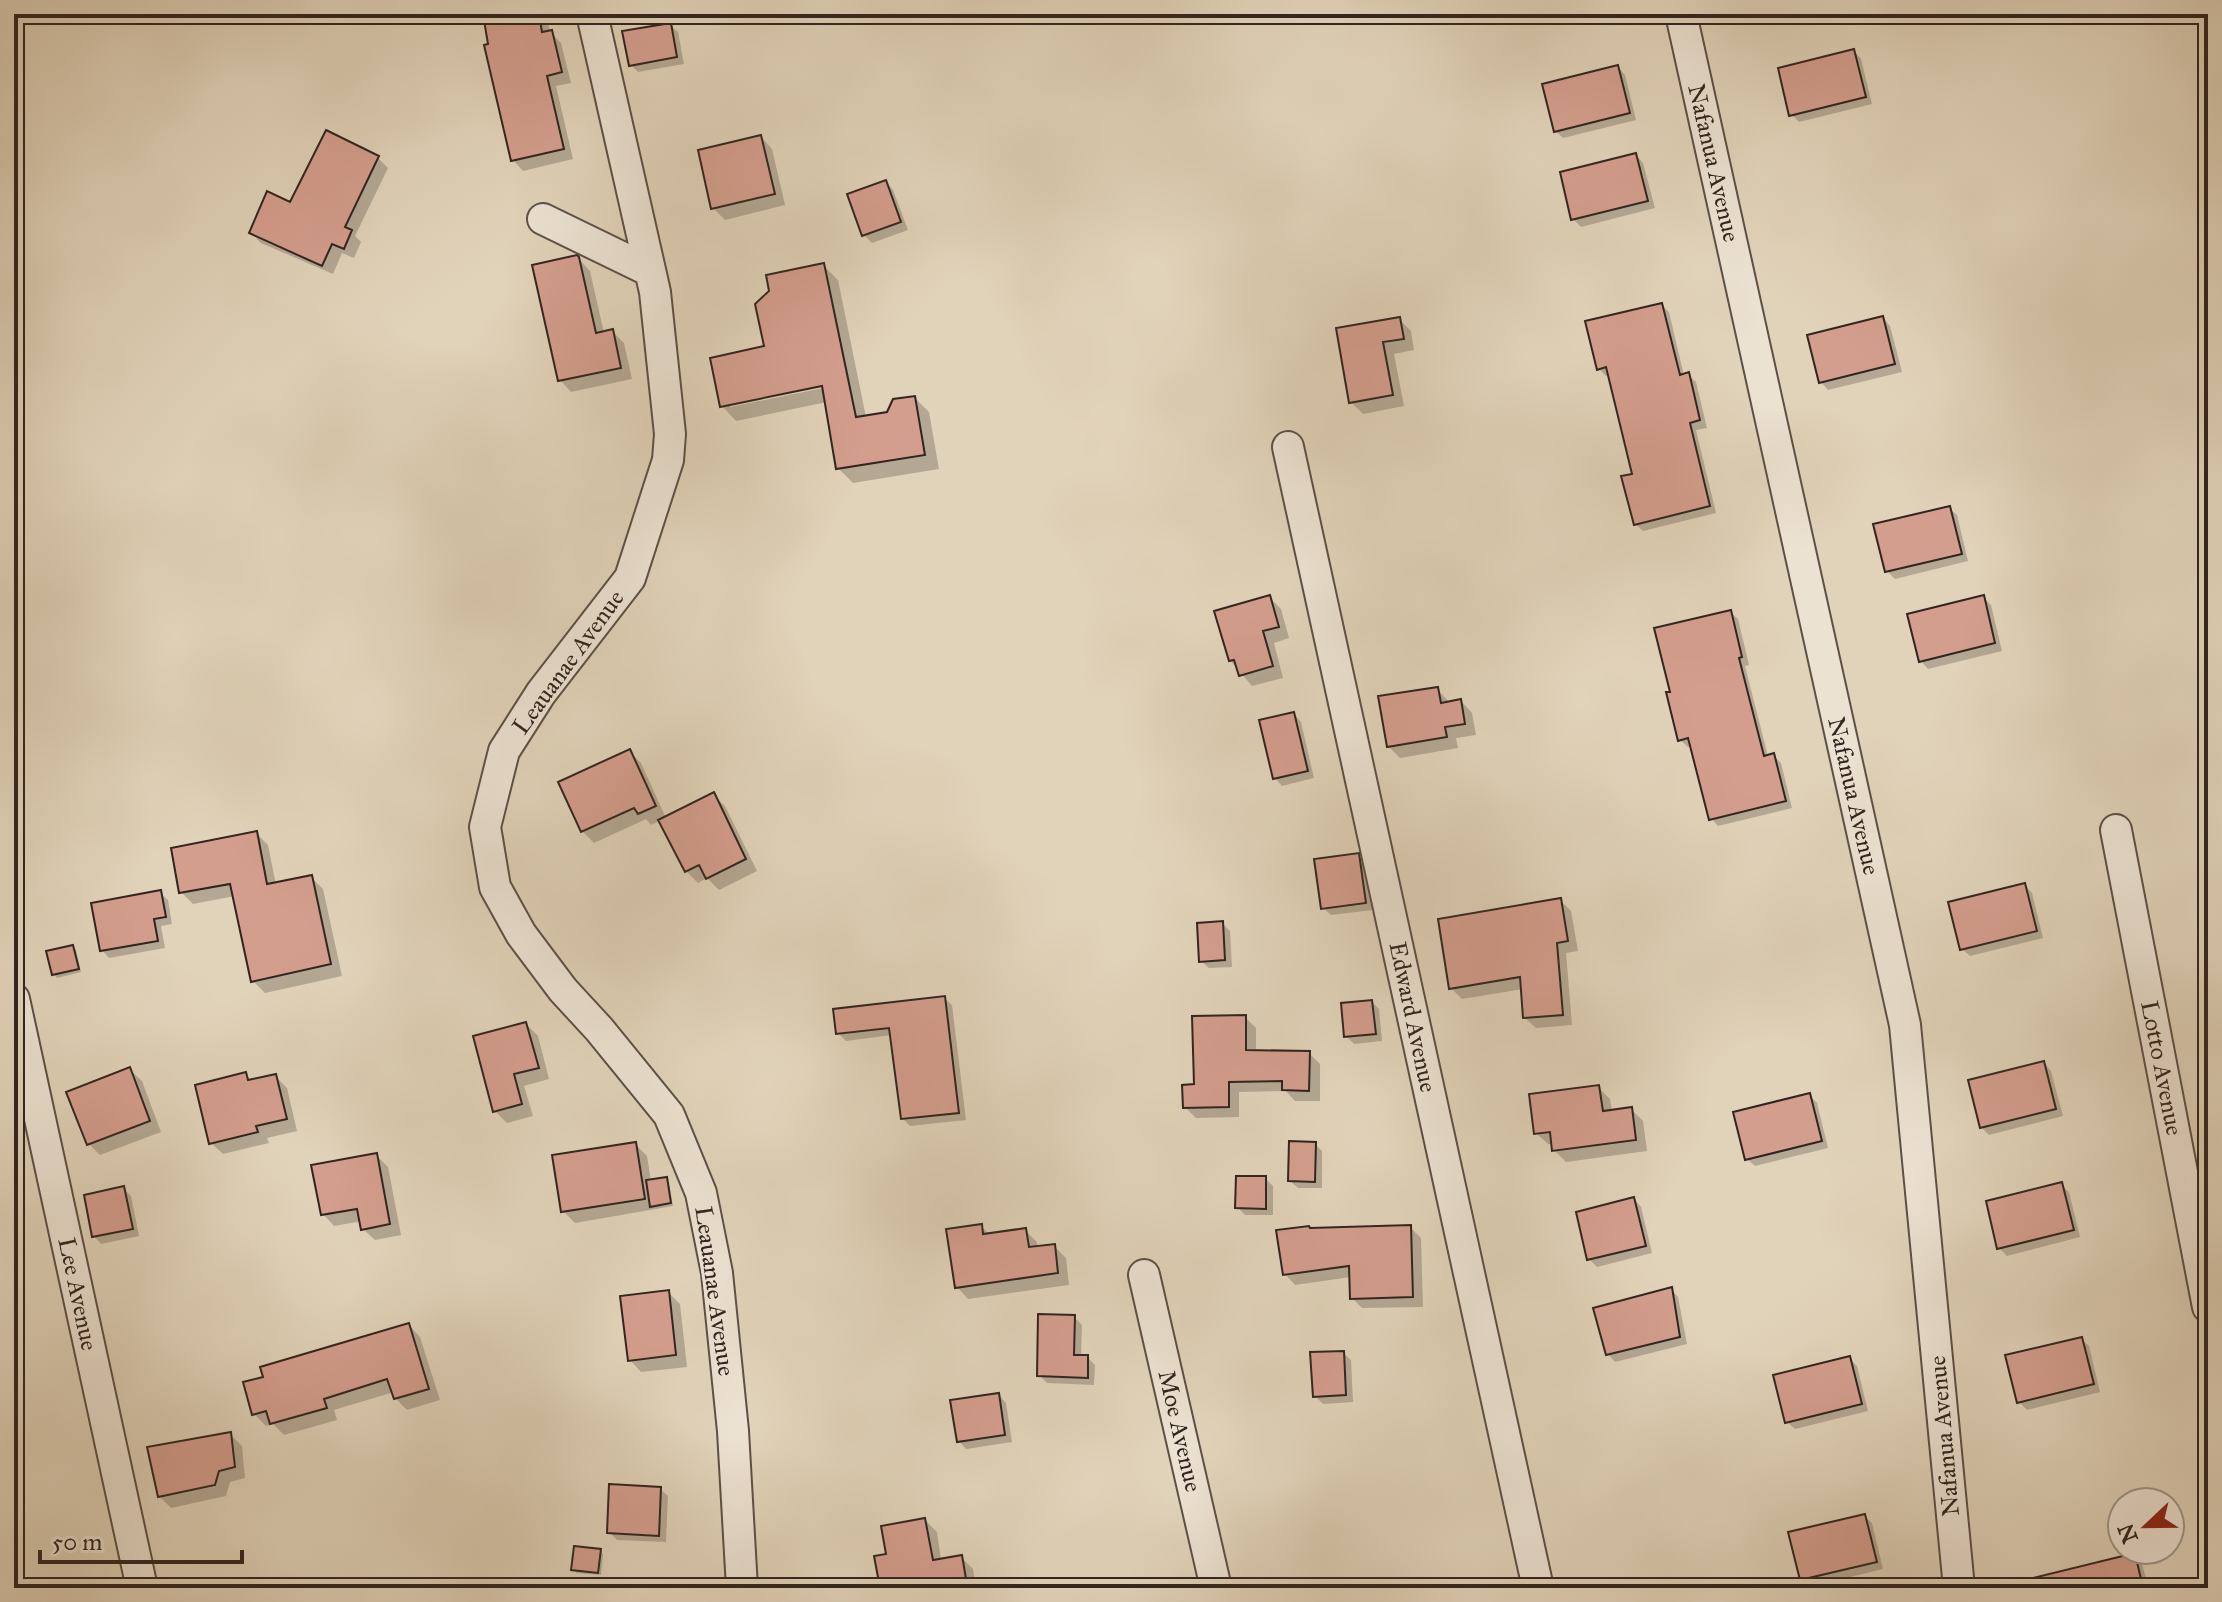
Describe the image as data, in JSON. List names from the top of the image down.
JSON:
{
  "streets": {
    "street": [
      "Nafanua Avenue",
      "Leauanae Avenue",
      "Edward Avenue",
      "Lotto Avenue",
      "Lee Avenue",
      "Moe Avenue"
    ]
  },
  "scale_bar": "50 m",
  "north": "left"
}
